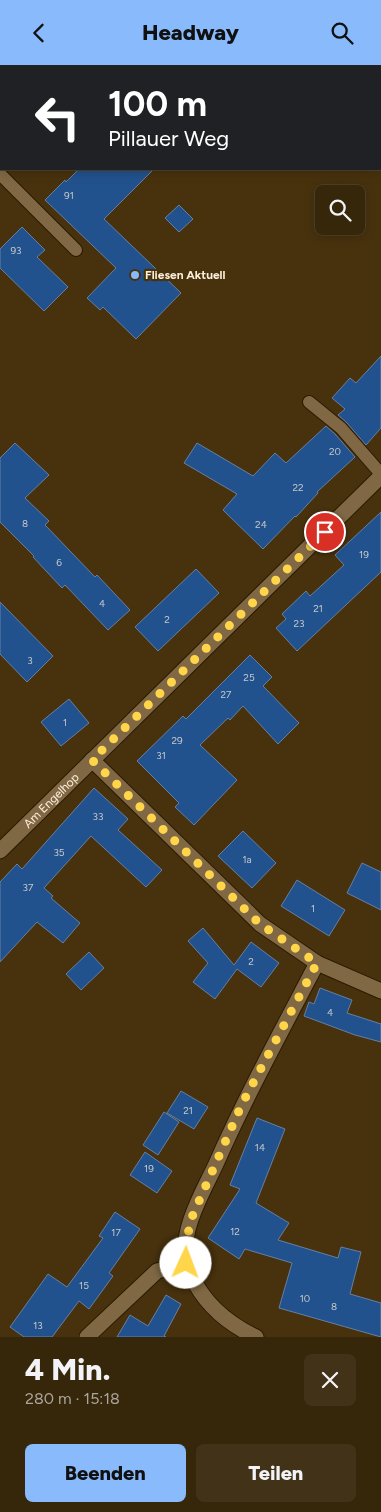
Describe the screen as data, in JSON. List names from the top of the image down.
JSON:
{
  "streets": {
    "street": ["Am Engelhop"]
  },
  "places": ["Fliesen Aktuell"],
  "house_numbers": [
    "91",
    "93",
    "20",
    "22",
    "8",
    "24",
    "19",
    "6",
    "4",
    "21",
    "2",
    "23",
    "3",
    "25",
    "27",
    "1",
    "29",
    "31",
    "33",
    "35",
    "1a",
    "37",
    "1",
    "2",
    "4",
    "21",
    "14",
    "19",
    "12",
    "17",
    "15",
    "10",
    "8",
    "13"
  ],
  "page": {
    "header": "Headway",
    "turn": ["100 m", "Pillauer Weg"],
    "heading": ["4 Min.", "280 m · 15:18"],
    "buttons": ["Beenden", "Teilen"]
  }
}
